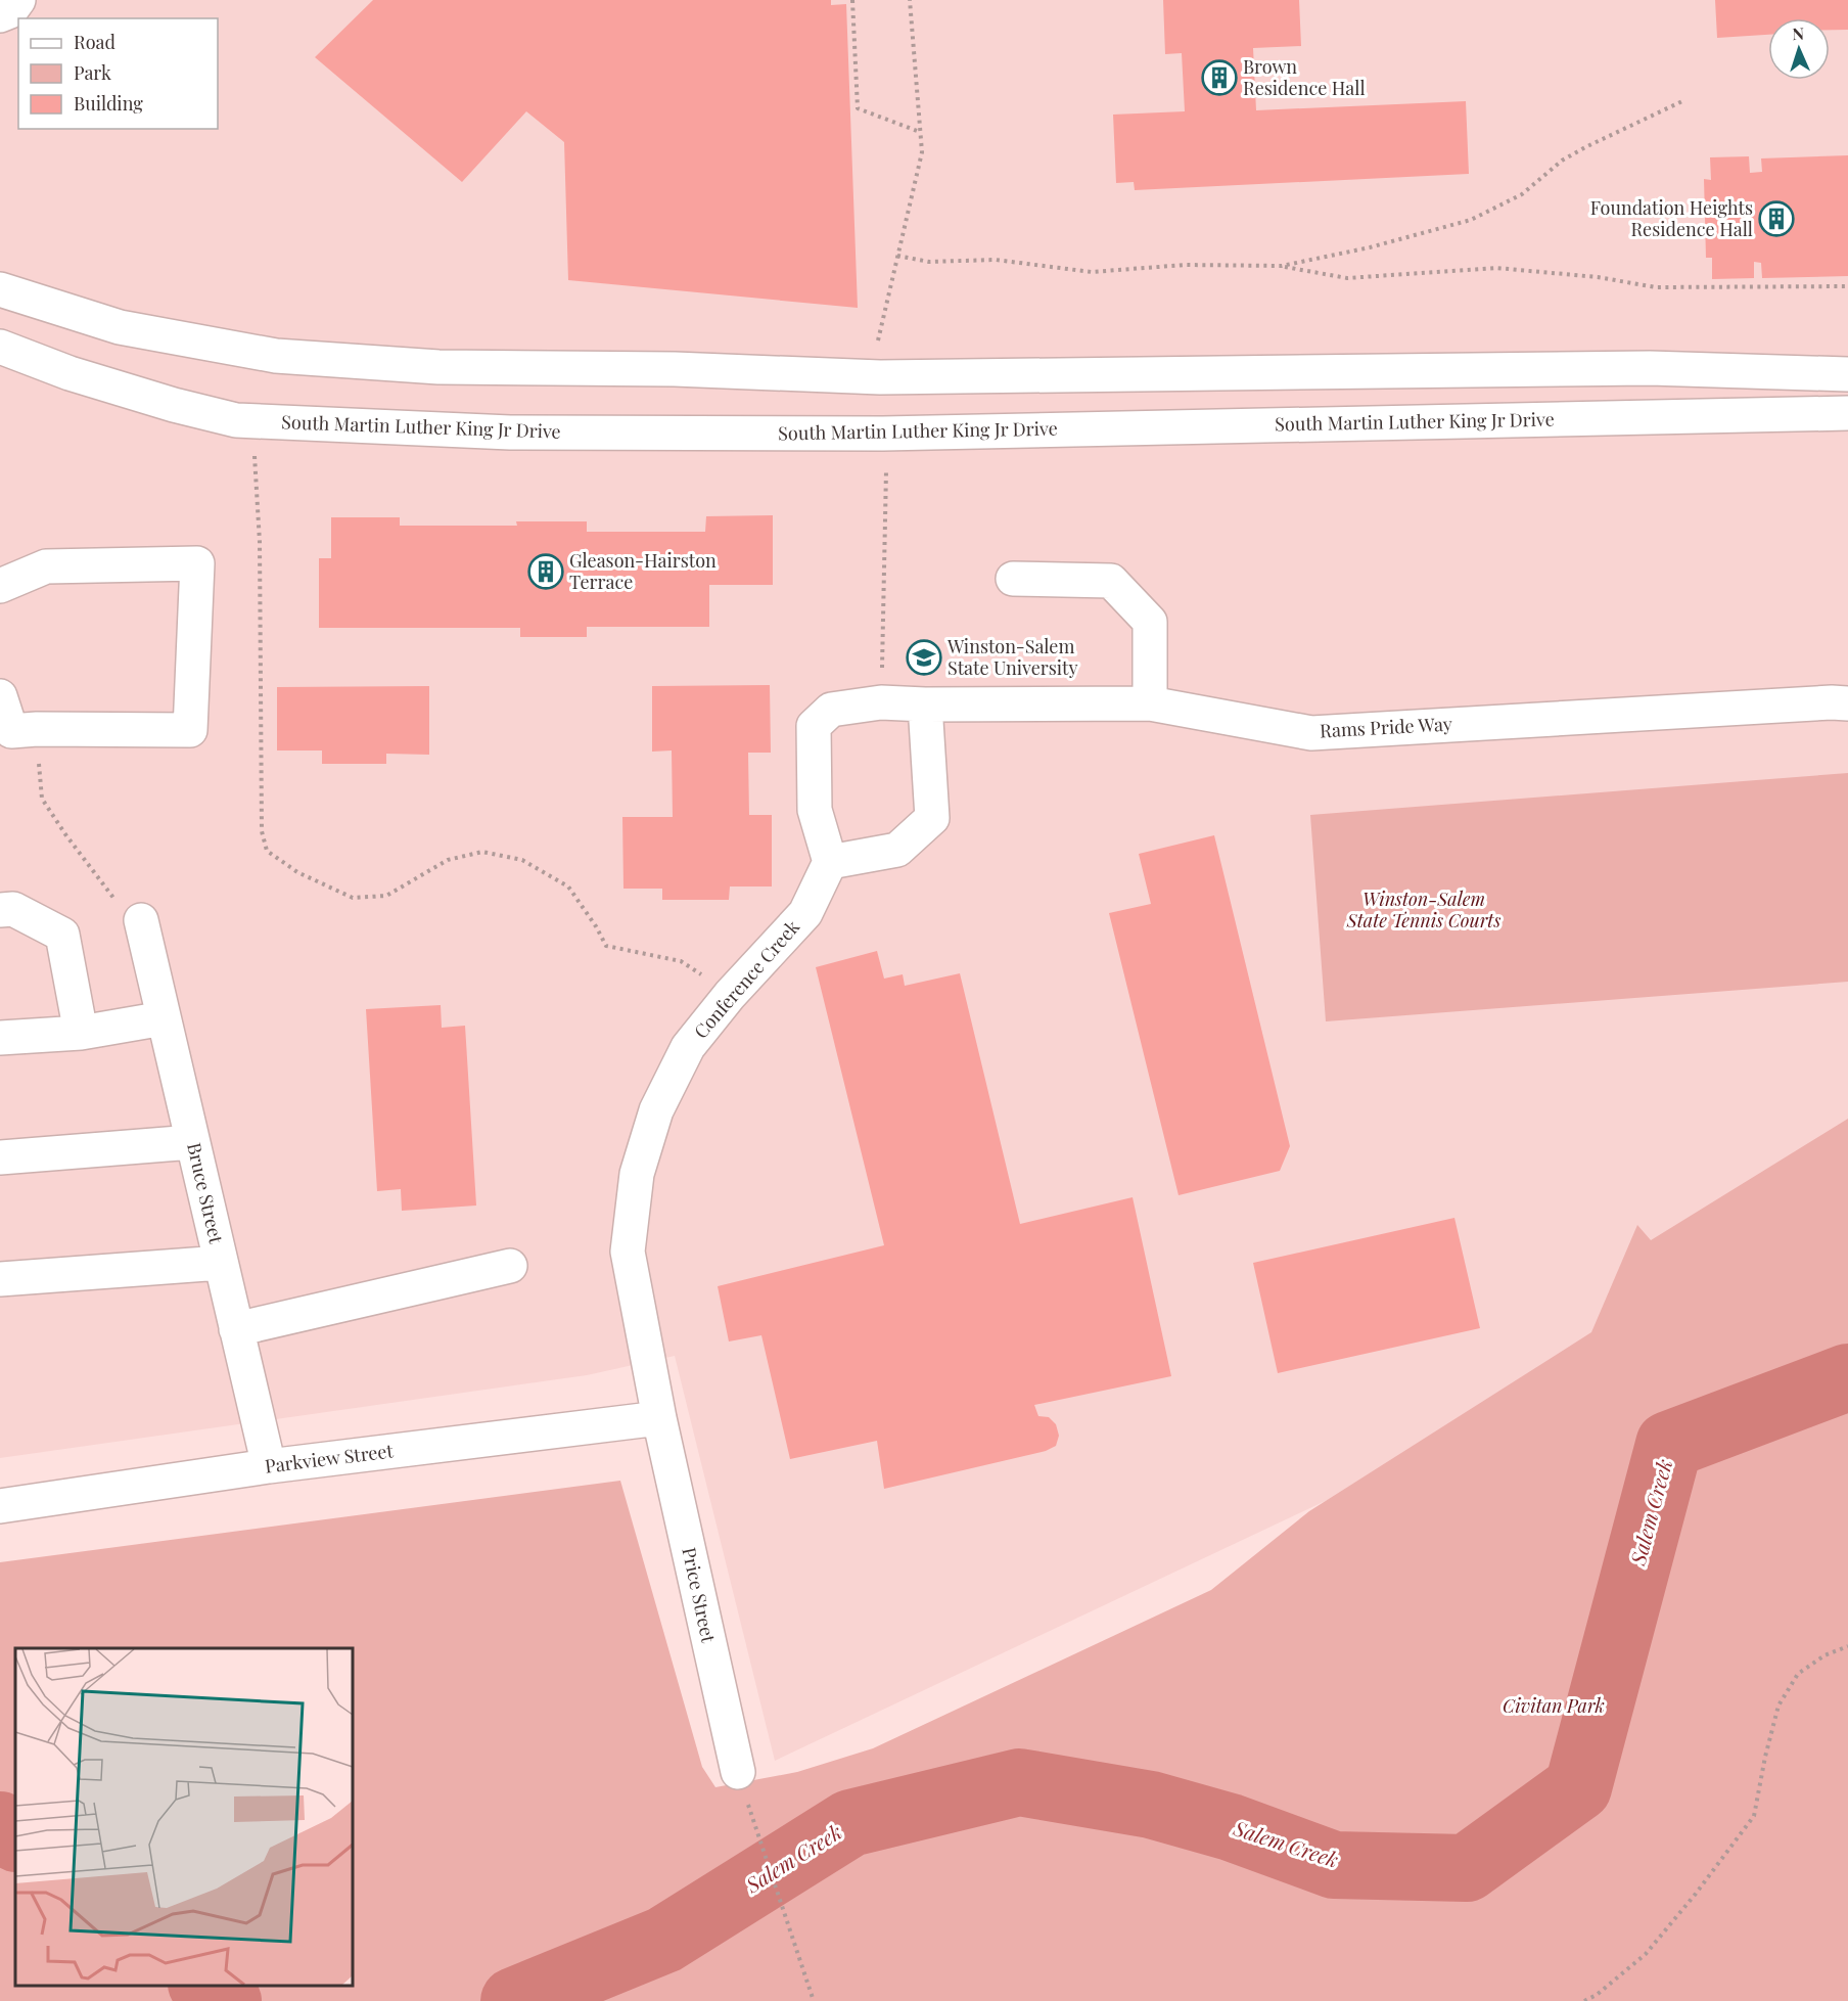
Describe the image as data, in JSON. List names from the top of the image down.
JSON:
{
  "streets": {
    "main road": [
      "South Martin Luther King Jr Drive",
      "Rams Pride Way",
      "Conference Creek",
      "Bruce Street",
      "Parkview Street",
      "Price Street"
    ]
  },
  "crossings": [
    ["Conference Creek", "Parkview Street"],
    ["Conference Creek", "Price Street"],
    ["Bruce Street", "Parkview Street"],
    ["Parkview Street", "Price Street"]
  ],
  "water": ["Salem Creek"],
  "parks": ["Winston-Salem State Tennis Courts", "Civitan Park"],
  "places": {
    "building": ["Brown Residence Hall", "Foundation Heights Residence Hall", "Gleason-Hairston Terrace"],
    "school or university": ["Winston-Salem State University"]
  },
  "legend": ["Road", "Park", "Building"],
  "north": "top"
}
